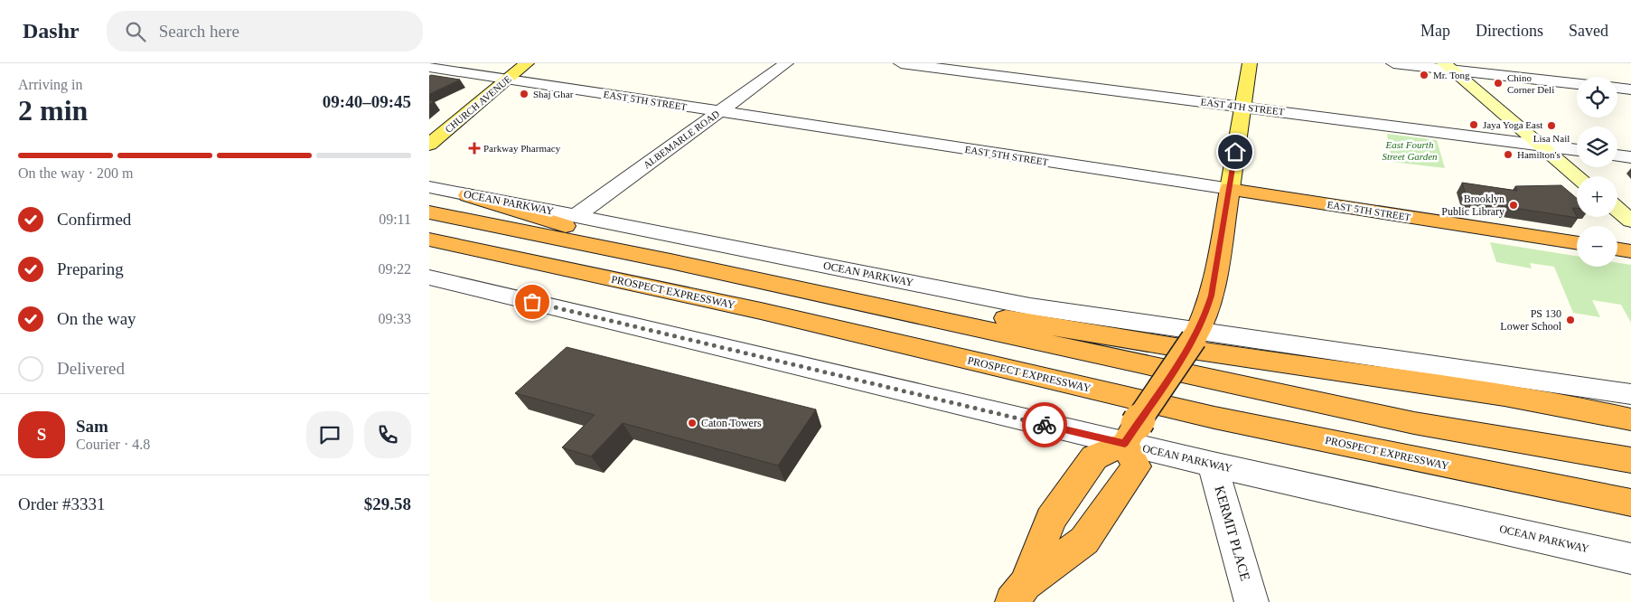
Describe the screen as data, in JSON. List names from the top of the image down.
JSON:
{
  "streets": {
    "highway": ["EAST 5TH STREET", "PROSPECT EXPRESSWAY"],
    "main road": ["CHURCH AVENUE"],
    "street": [
      "EAST 4TH STREET",
      "ALBEMARLE ROAD",
      "OCEAN PARKWAY",
      "KERMIT PLACE"
    ]
  },
  "crossings": [
    ["EAST 5TH STREET", "CHURCH AVENUE"],
    ["EAST 5TH STREET", "ALBEMARLE ROAD"],
    ["ALBEMARLE ROAD", "OCEAN PARKWAY"],
    ["OCEAN PARKWAY", "KERMIT PLACE"]
  ],
  "parks": ["East Fourth Street Garden"],
  "places": {
    "other": [
      "Mr. Tong",
      "Chino Corner Deli",
      "Shaj Ghar",
      "Jaya Yoga East",
      "Lisa Nail",
      "Hamilton's",
      "Brooklyn Public Library",
      "PS 130 Lower School",
      "Caton Towers"
    ],
    "health": ["Parkway Pharmacy"]
  },
  "page": {
    "header": "Dashr",
    "search": "Search here",
    "nav": ["Map", "Directions", "Saved"],
    "heading": ["2 min", "Arriving in", "09:40–09:45"],
    "panel": [
      "Sam",
      "Courier · 4.8",
      "Order #3331",
      "$29.58"
    ],
    "map_buttons": ["+", "−"],
    "bar": "On the way · 200 m",
    "list": [
      ["Confirmed", "09:11"],
      ["Preparing", "09:22"],
      ["On the way", "09:33"],
      "Delivered"
    ],
    "round": "S"
  }
}
